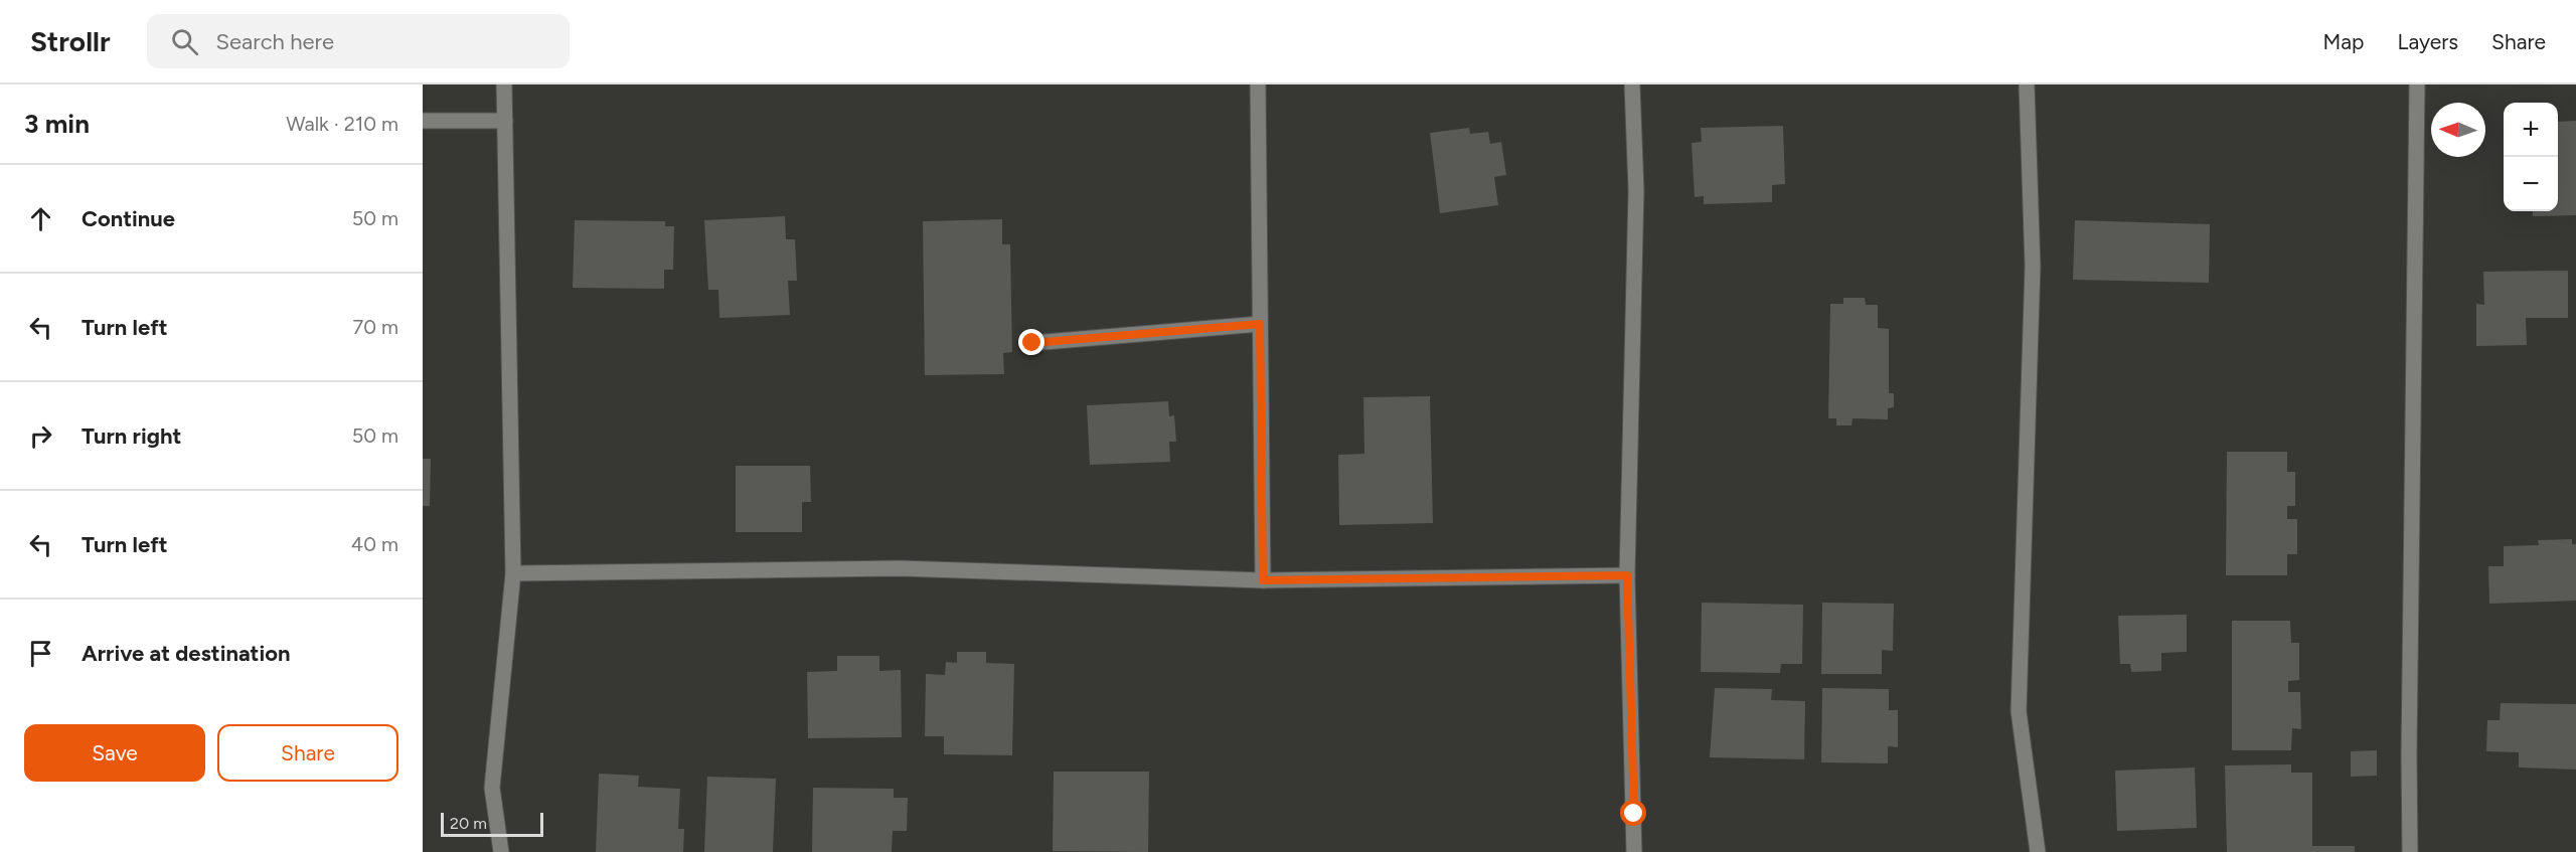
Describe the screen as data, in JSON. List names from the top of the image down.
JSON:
{
  "scale_bar": "20 m",
  "north": "left",
  "page": {
    "header": "Strollr",
    "search": "Search here",
    "nav": ["Map", "Layers", "Share"],
    "heading": ["3 min", "Walk · 210 m"],
    "map_buttons": ["+", "−"],
    "list": [
      ["Continue", "50 m"],
      ["Turn left", "70 m"],
      ["Turn right", "50 m"],
      ["Turn left", "40 m"],
      "Arrive at destination"
    ],
    "buttons": ["Save", "Share"],
    "scale": "20 m"
  }
}
